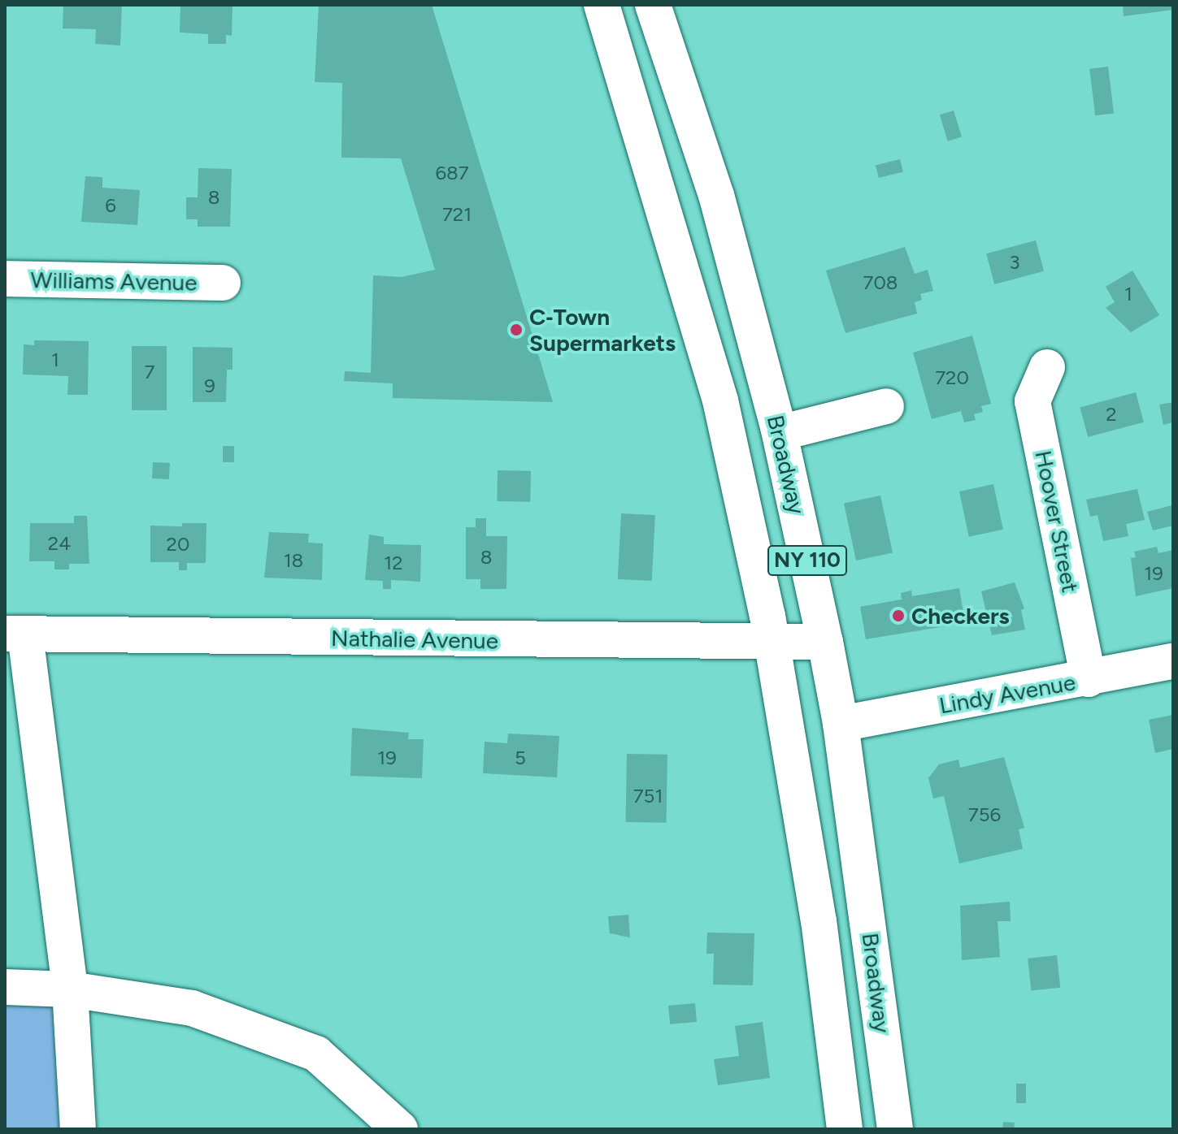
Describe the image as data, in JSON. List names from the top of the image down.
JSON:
{
  "streets": {
    "main road": [
      "Williams Avenue",
      "Broadway",
      "Hoover Street",
      "NY 110",
      "Nathalie Avenue",
      "Lindy Avenue"
    ]
  },
  "crossings": [
    ["Broadway", "Nathalie Avenue"],
    ["Broadway", "Lindy Avenue"],
    ["Hoover Street", "Lindy Avenue"],
    ["NY 110", "Nathalie Avenue"]
  ],
  "places": ["C‑Town Supermarkets", "Checkers"],
  "house_numbers": [
    "687",
    "8",
    "6",
    "721",
    "3",
    "708",
    "1",
    "1",
    "7",
    "720",
    "9",
    "2",
    "24",
    "20",
    "8",
    "18",
    "12",
    "19",
    "19",
    "5",
    "751",
    "756"
  ]
}
